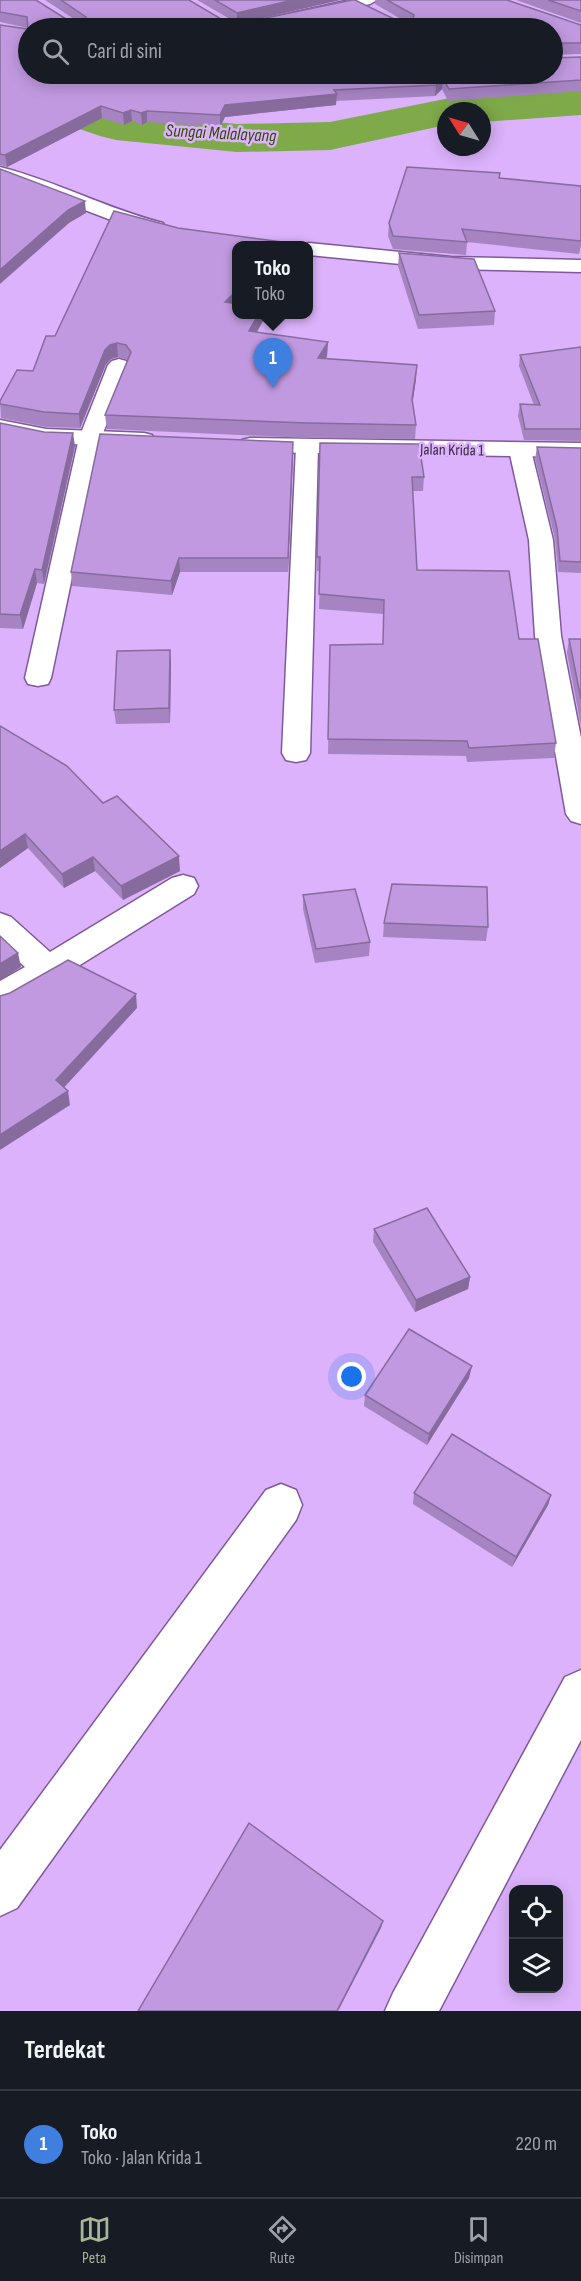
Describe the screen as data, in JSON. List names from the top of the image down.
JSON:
{
  "streets": {
    "street": ["Jalan Krida 1"]
  },
  "water": ["Sungai Malalayang"],
  "north": "top left",
  "page": {
    "search": "Cari di sini",
    "popup": ["Toko", "Toko"],
    "pins": "1",
    "heading": "Terdekat",
    "list": [
      {
        "mark": "1",
        "name": "Toko",
        "note": "Toko · Jalan Krida 1",
        "value": "220 m"
      }
    ],
    "nav": ["Peta", "Rute", "Disimpan"]
  }
}
